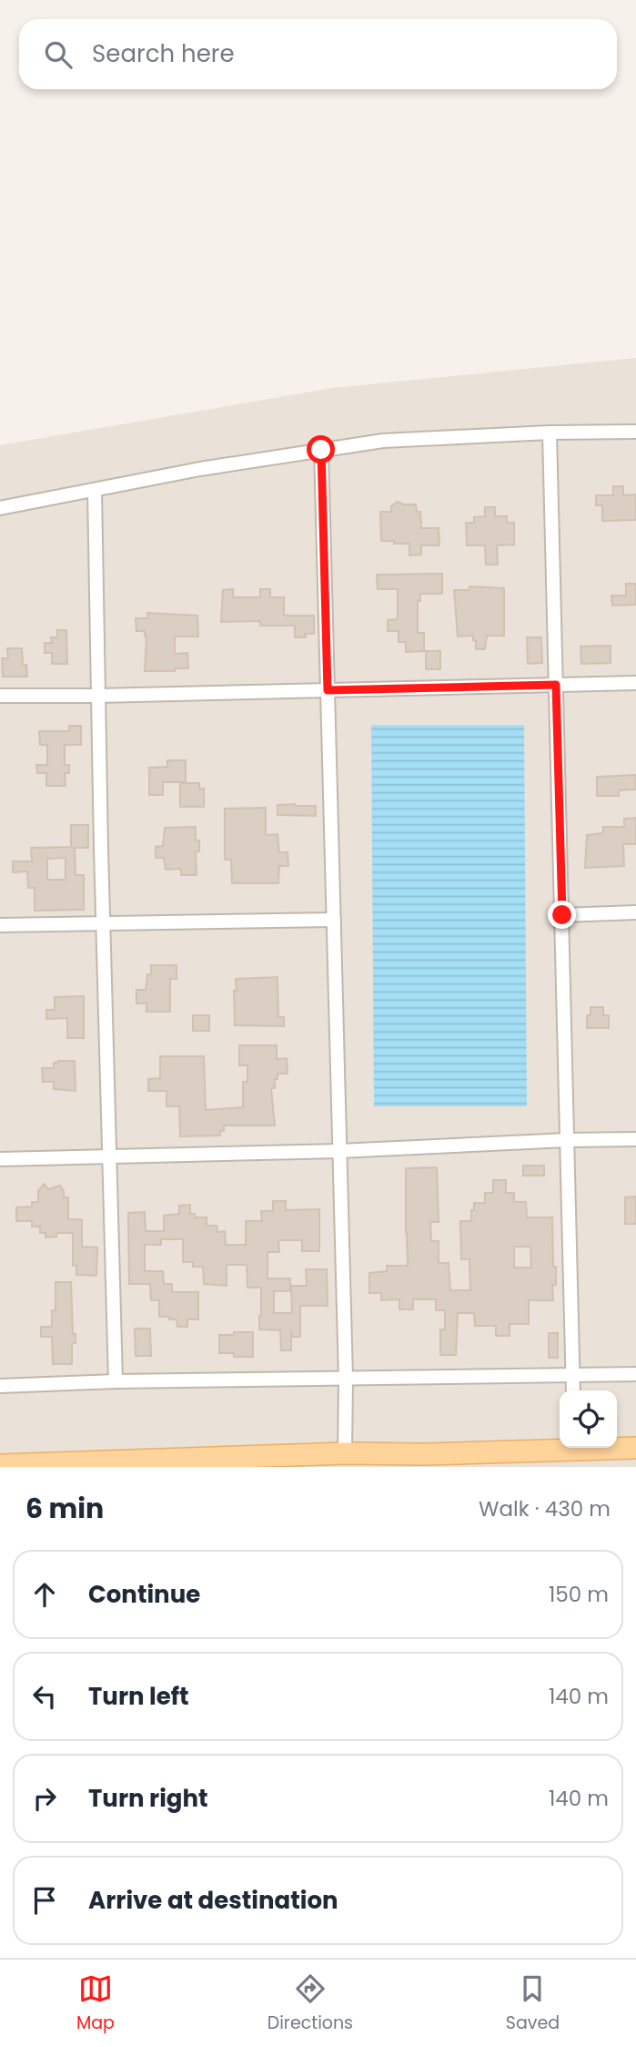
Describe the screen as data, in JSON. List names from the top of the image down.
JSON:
{
  "page": {
    "search": "Search here",
    "heading": ["6 min", "Walk · 430 m"],
    "list": [
      ["Continue", "150 m"],
      ["Turn left", "140 m"],
      ["Turn right", "140 m"],
      "Arrive at destination"
    ],
    "nav": ["Map", "Directions", "Saved"]
  }
}
